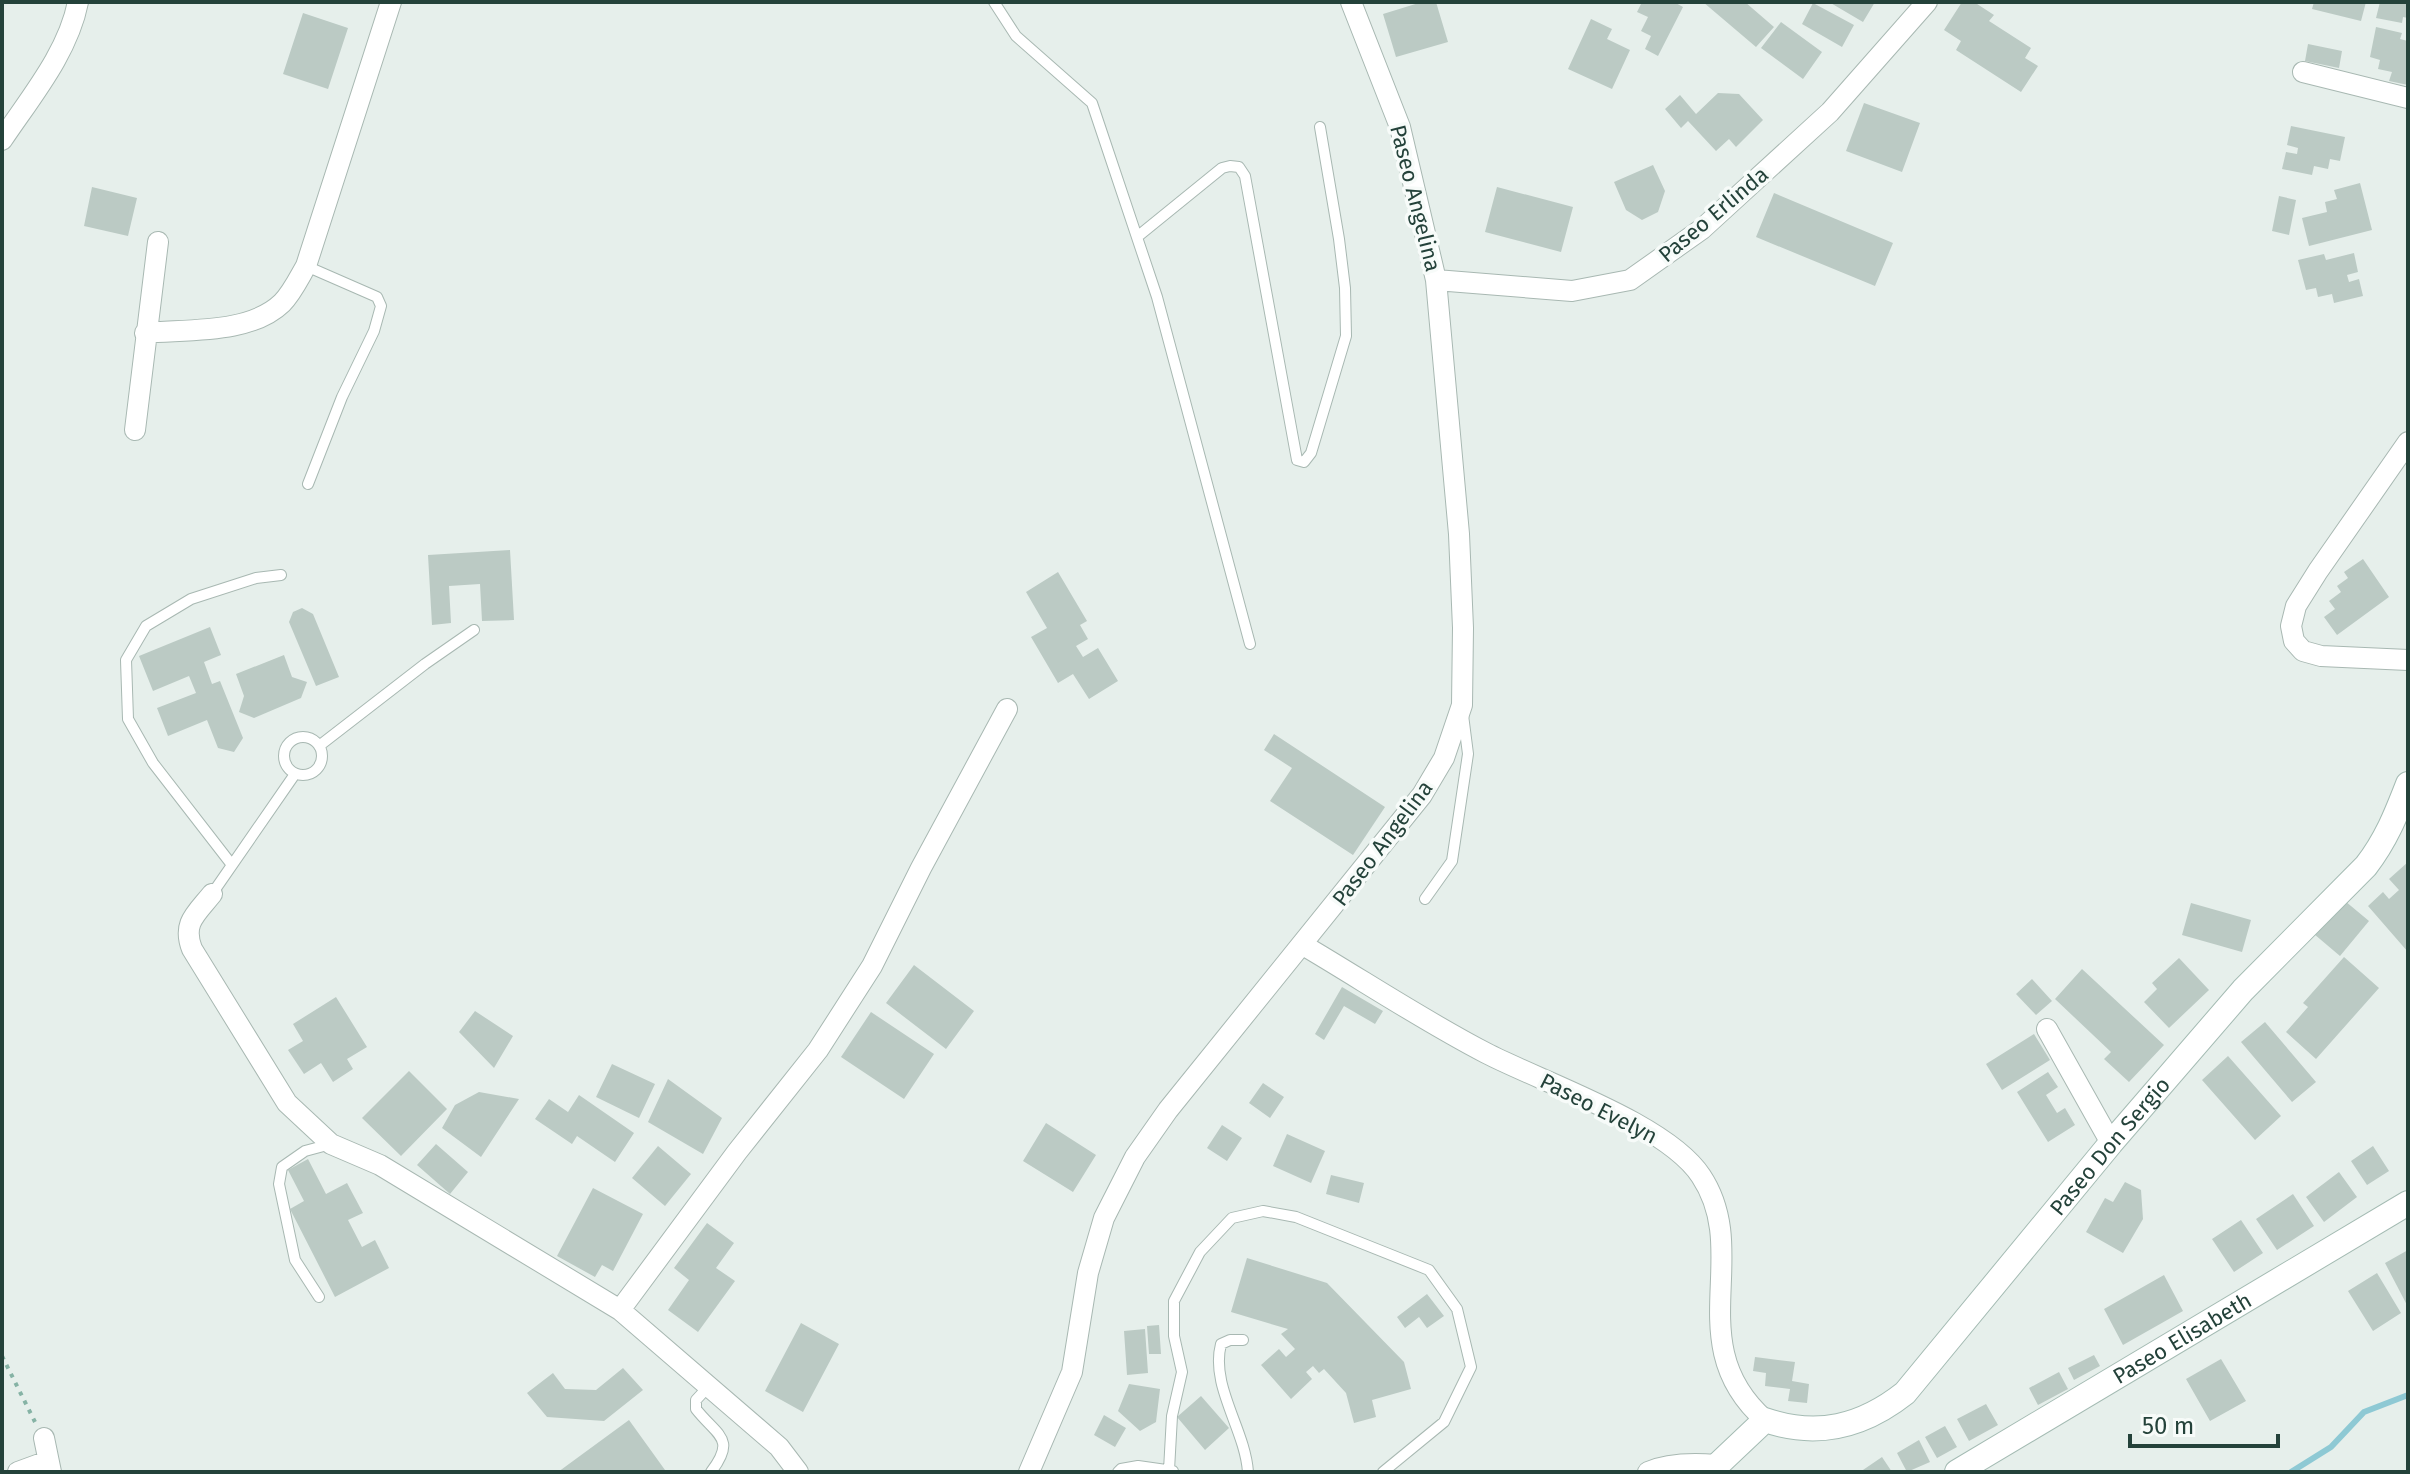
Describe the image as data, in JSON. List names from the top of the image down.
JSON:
{
  "streets": {
    "street": [
      "Paseo Angelina",
      "Paseo Erlinda",
      "Paseo Evelyn",
      "Paseo Don Sergio",
      "Paseo Elisabeth"
    ]
  },
  "crossings": [
    ["Paseo Angelina", "Paseo Erlinda"],
    ["Paseo Angelina", "Paseo Evelyn"],
    ["Paseo Evelyn", "Paseo Don Sergio"]
  ],
  "scale_bar": "50 m"
}
